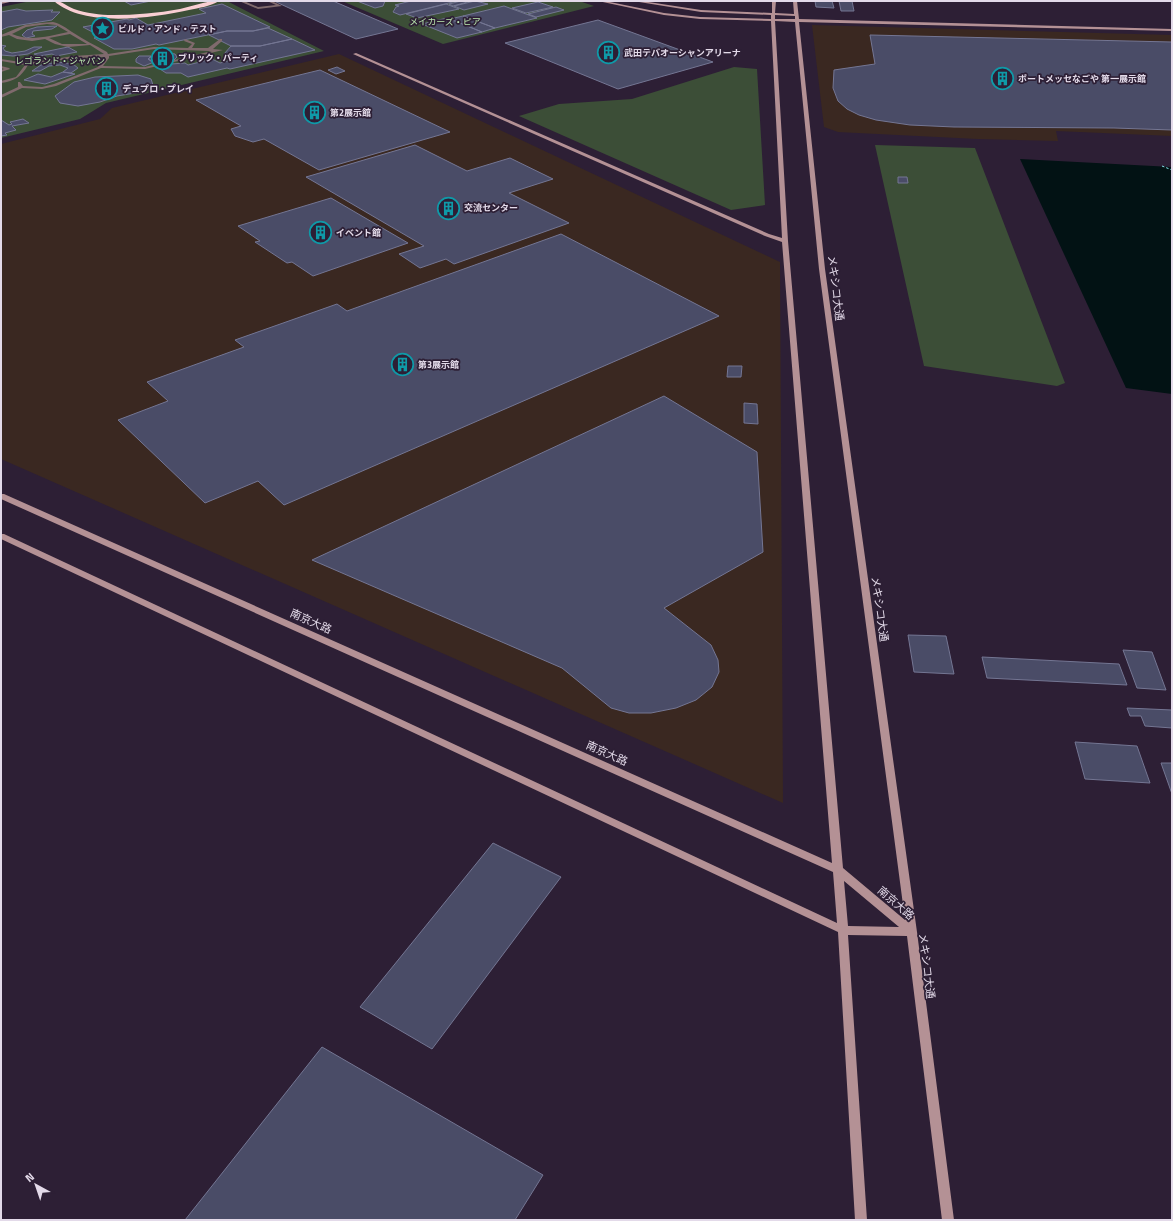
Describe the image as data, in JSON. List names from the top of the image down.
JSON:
{
  "streets": {
    "street": ["メキシコ大通", "南京大路"]
  },
  "crossings": [
    ["メキシコ大通", "南京大路"]
  ],
  "parks": ["メイカーズ・ピア", "レゴランド・ジャパン"],
  "places": {
    "place": ["ビルド・アンド・テスト"],
    "building": [
      "武田テバオーシャンアリーナ",
      "ブリック・パーティ",
      "ポートメッセなごや 第一展示館",
      "デュプロ・プレイ",
      "第2展示館",
      "交流センター",
      "イベント館",
      "第3展示館"
    ]
  },
  "north": "top left"
}
